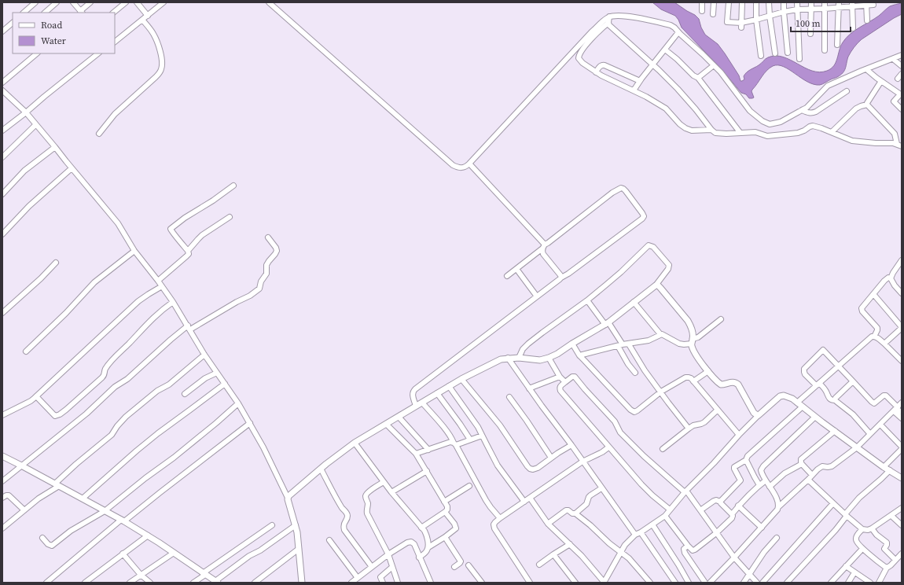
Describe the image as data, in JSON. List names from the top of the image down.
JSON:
{
  "legend": ["Road", "Water"],
  "scale_bar": "100 m"
}
